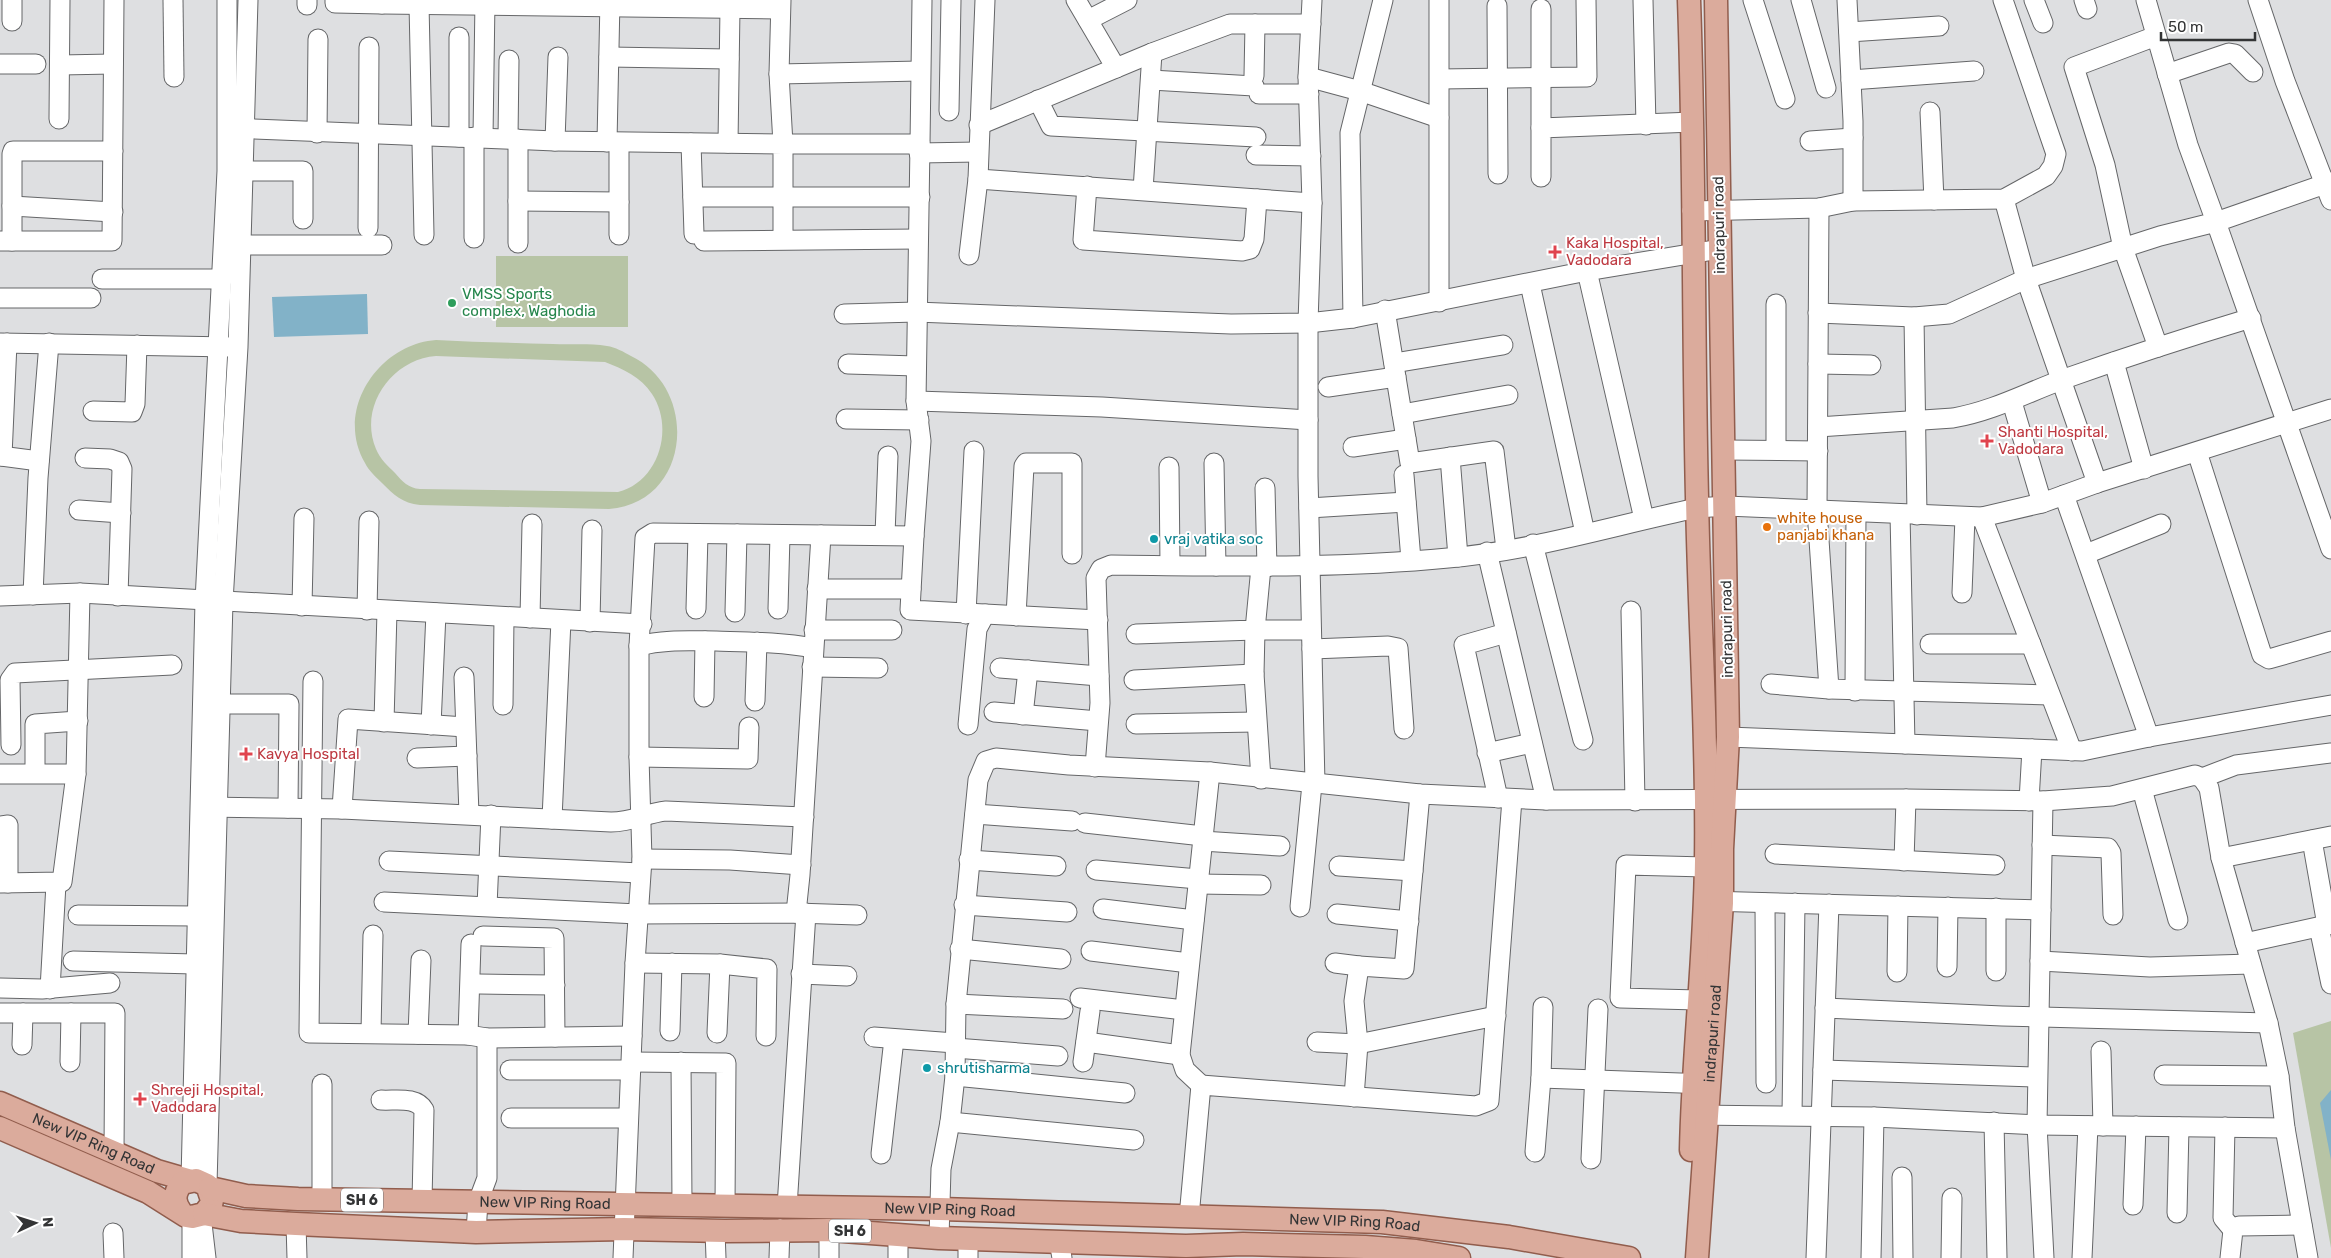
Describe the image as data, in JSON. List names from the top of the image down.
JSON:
{
  "streets": {
    "main road": ["indrapuri road", "New VIP Ring Road", "SH 6"]
  },
  "places": {
    "health": [
      "Kaka Hospital, Vadodara",
      "Shanti Hospital, Vadodara",
      "Kavya Hospital",
      "Shreeji Hospital, Vadodara"
    ],
    "other": [
      "VMSS Sports complex, Waghodia",
      "white house panjabi khana",
      "vraj vatika soc",
      "shrutisharma"
    ]
  },
  "scale_bar": "50 m",
  "north": "right"
}
